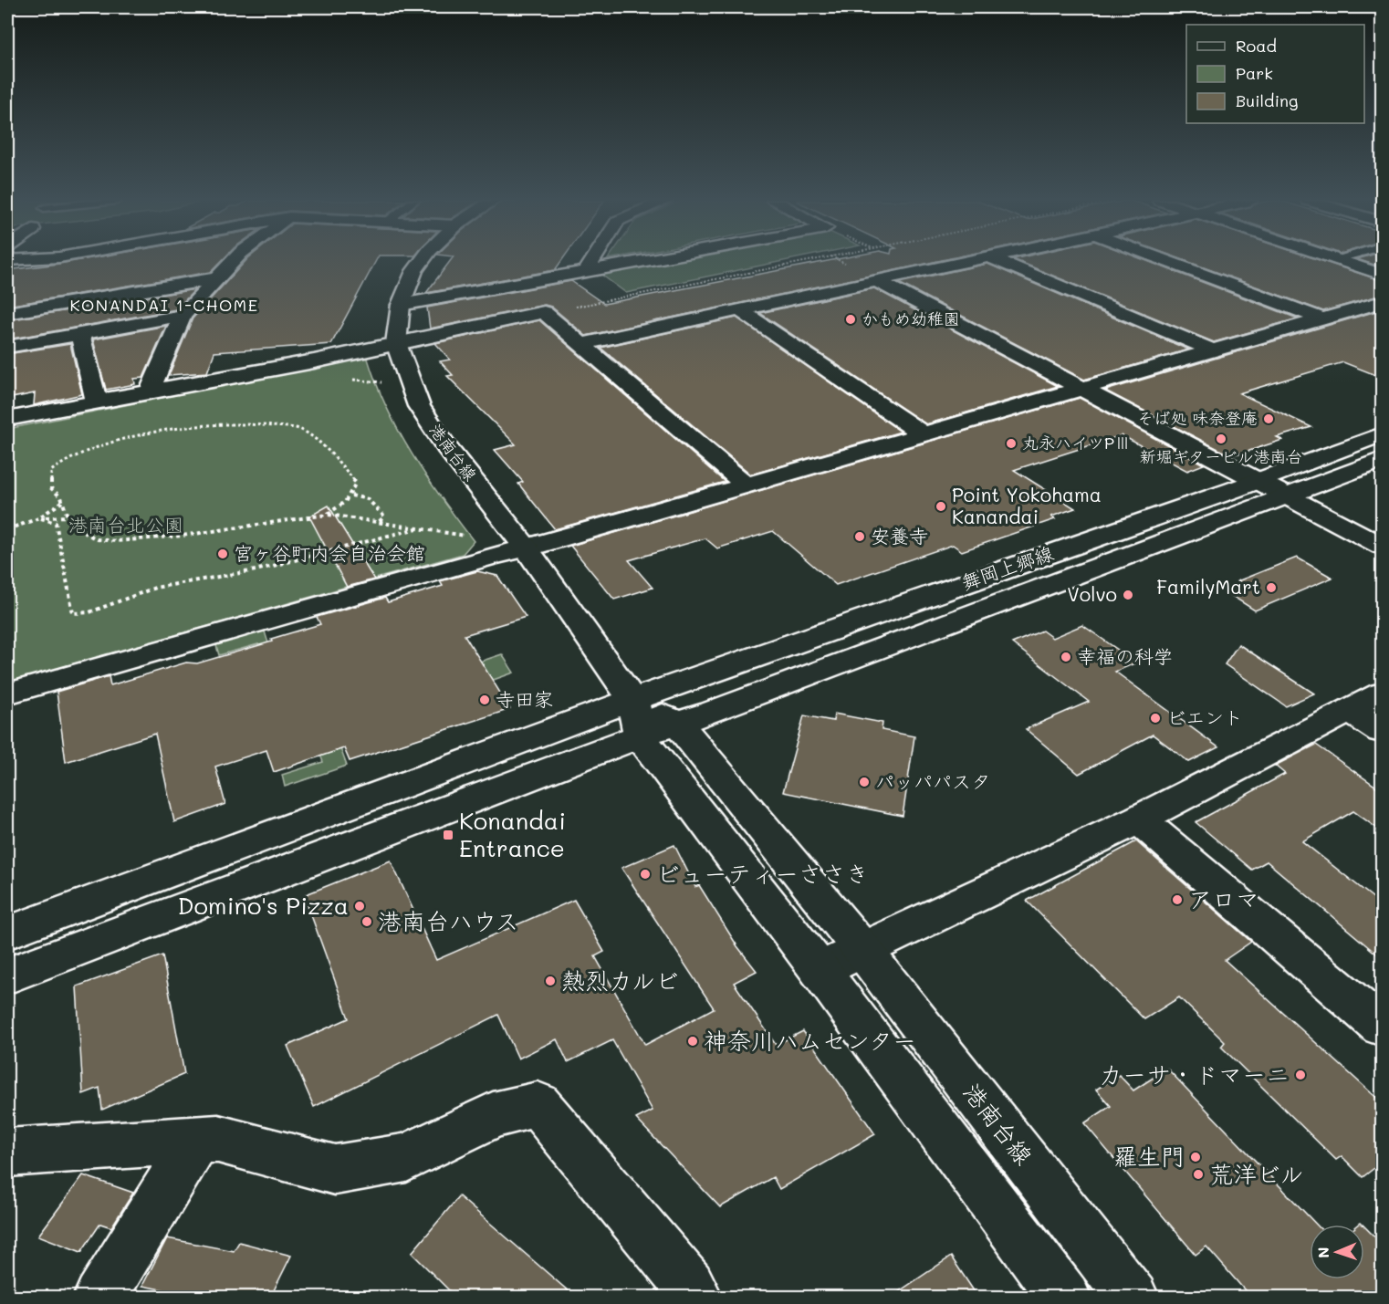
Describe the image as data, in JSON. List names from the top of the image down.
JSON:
{
  "streets": {
    "street": ["港南台線", "舞岡上郷線"]
  },
  "crossings": [
    ["港南台線", "舞岡上郷線"]
  ],
  "districts": ["KONANDAI 1-CHOME"],
  "parks": ["港南台北公園"],
  "places": {
    "other": [
      "かもめ幼稚園",
      "そば処 味奈登庵",
      "新堀ギタービル港南台",
      "丸永ハイツPⅢ",
      "Point Yokohama Kanandai",
      "安養寺",
      "宮ヶ谷町内会自治会館",
      "FamilyMart",
      "Volvo",
      "幸福の科学",
      "寺田家",
      "ビエント",
      "パッパパスタ",
      "ビューティーささき",
      "アロマ",
      "Domino's Pizza",
      "港南台ハウス",
      "熱烈カルビ",
      "神奈川ハムセンター",
      "カーサ・ドマーニ",
      "羅生門",
      "荒洋ビル"
    ],
    "transit": ["Konandai Entrance"]
  },
  "legend": ["Road", "Park", "Building"],
  "north": "left"
}
